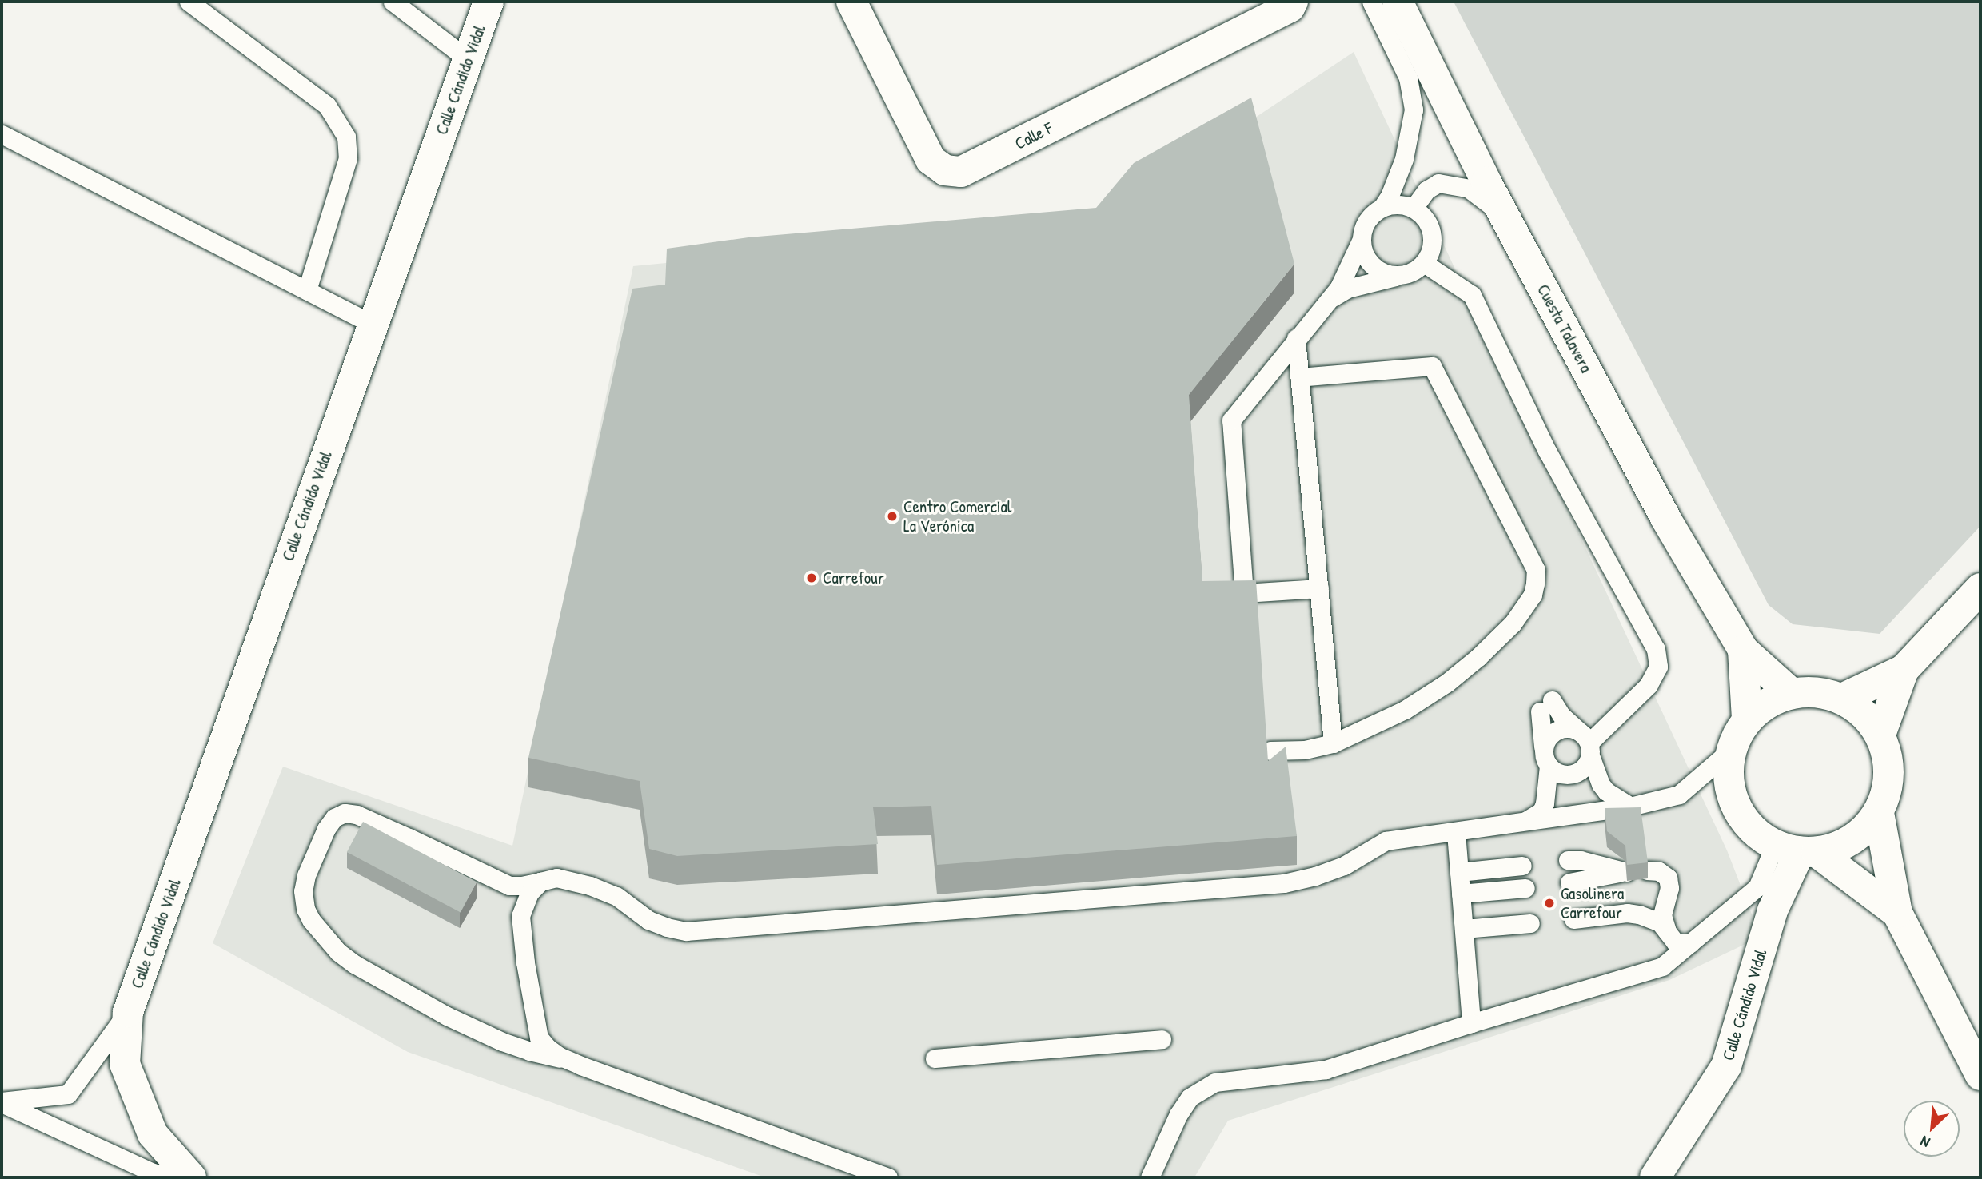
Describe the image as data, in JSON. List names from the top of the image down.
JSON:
{
  "streets": {
    "street": ["Calle Cándido Vidal", "Calle F", "Cuesta Talavera"]
  },
  "crossings": [
    ["Calle Cándido Vidal", "Cuesta Talavera"]
  ],
  "places": ["Centro Comercial La Verónica", "Carrefour", "Gasolinera Carrefour"],
  "north": "bottom left"
}
